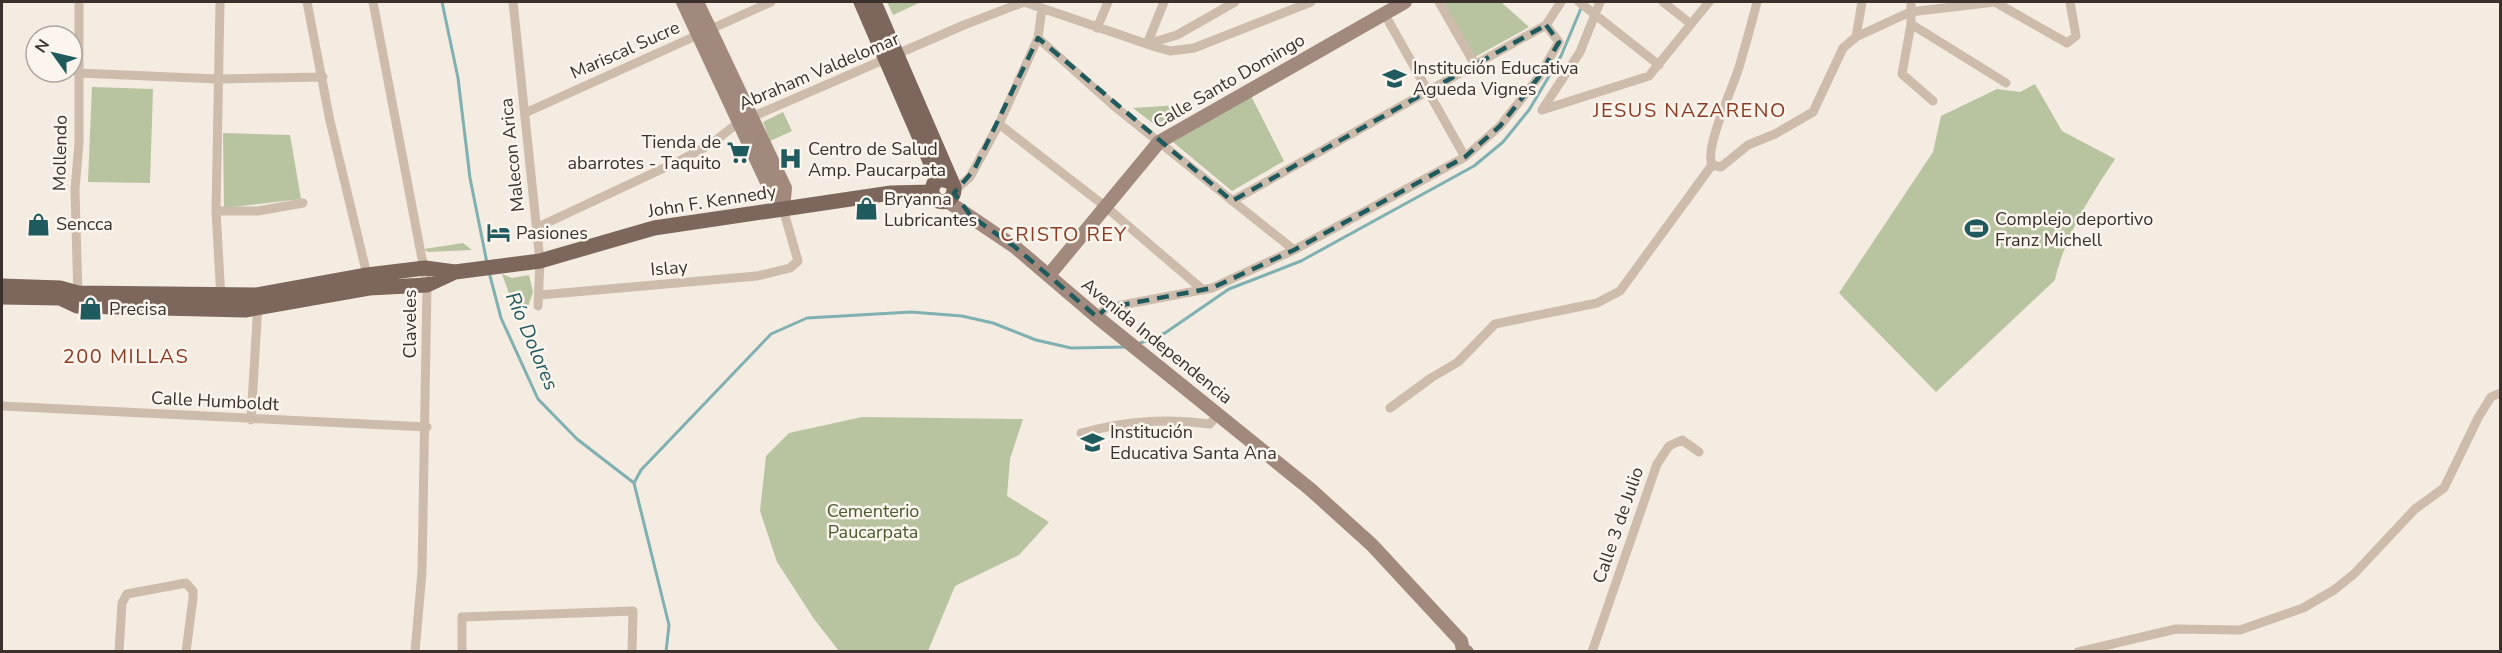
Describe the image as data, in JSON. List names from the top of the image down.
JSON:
{
  "streets": {
    "main road": ["John F. Kennedy"],
    "street": [
      "Mariscal Sucre",
      "Abraham Valdelomar",
      "Calle Santo Domingo",
      "Mollendo",
      "Malecon Arica",
      "Islay",
      "Claveles",
      "Avenida Independencia",
      "Calle Humboldt",
      "Calle 3 de Julio"
    ]
  },
  "crossings": [
    ["Mariscal Sucre", "Malecon Arica"],
    ["Abraham Valdelomar", "Malecon Arica"],
    ["Calle Santo Domingo", "Avenida Independencia"],
    ["Malecon Arica", "John F. Kennedy"],
    ["Malecon Arica", "Islay"],
    ["John F. Kennedy", "Islay"],
    ["John F. Kennedy", "Avenida Independencia"],
    ["Claveles", "Calle Humboldt"]
  ],
  "districts": ["JESUS NAZARENO", "CRISTO REY", "200 MILLAS"],
  "water": ["Río Dolores"],
  "parks": ["Cementerio Paucarpata"],
  "places": {
    "school or university": ["Institución Educativa Agueda Vignes", "Institución Educativa Santa Ana"],
    "supermarket": ["Tienda de abarrotes - Taquito"],
    "hospital": ["Centro de Salud Amp. Paucarpata"],
    "shop": ["Bryanna Lubricantes", "Sencca", "Precisa"],
    "sports": ["Complejo deportivo Franz Michell"],
    "hotel": ["Pasiones"]
  },
  "north": "top left"
}
